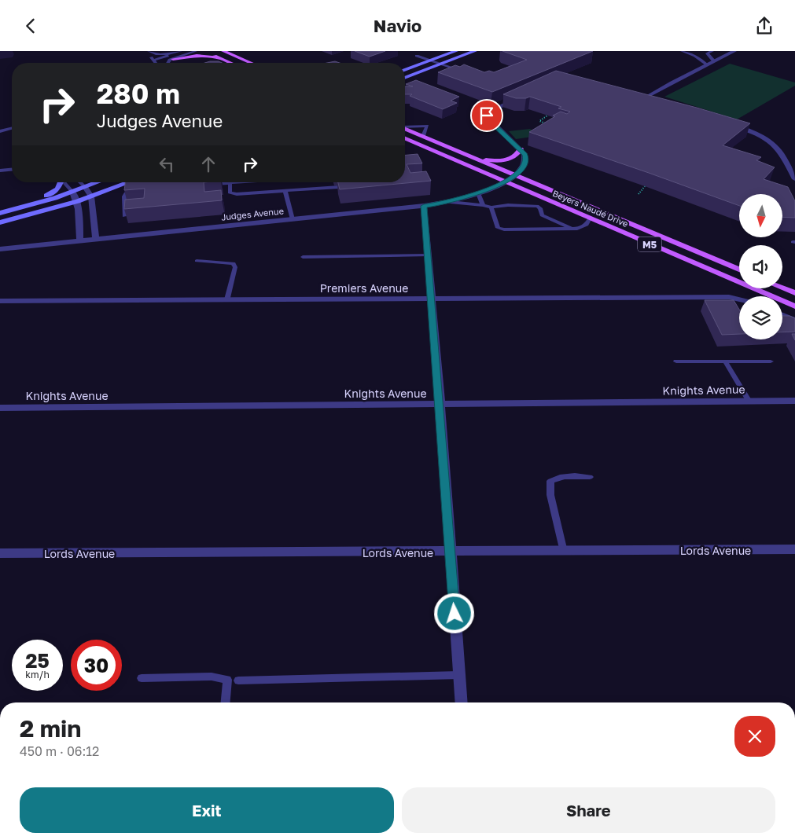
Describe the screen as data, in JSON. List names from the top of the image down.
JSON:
{
  "streets": {
    "main road": ["Beyers Naudé Drive", "M5"],
    "street": [
      "Judges Avenue",
      "Premiers Avenue",
      "Knights Avenue",
      "Lords Avenue"
    ]
  },
  "crossings": [
    ["Beyers Naudé Drive", "Judges Avenue"]
  ],
  "north": "bottom",
  "page": {
    "header": "Navio",
    "turn": ["280 m", "Judges Avenue"],
    "speed": "25 km/h",
    "limit": "30",
    "heading": ["2 min", "450 m · 06:12"],
    "buttons": ["Exit", "Share"]
  }
}
